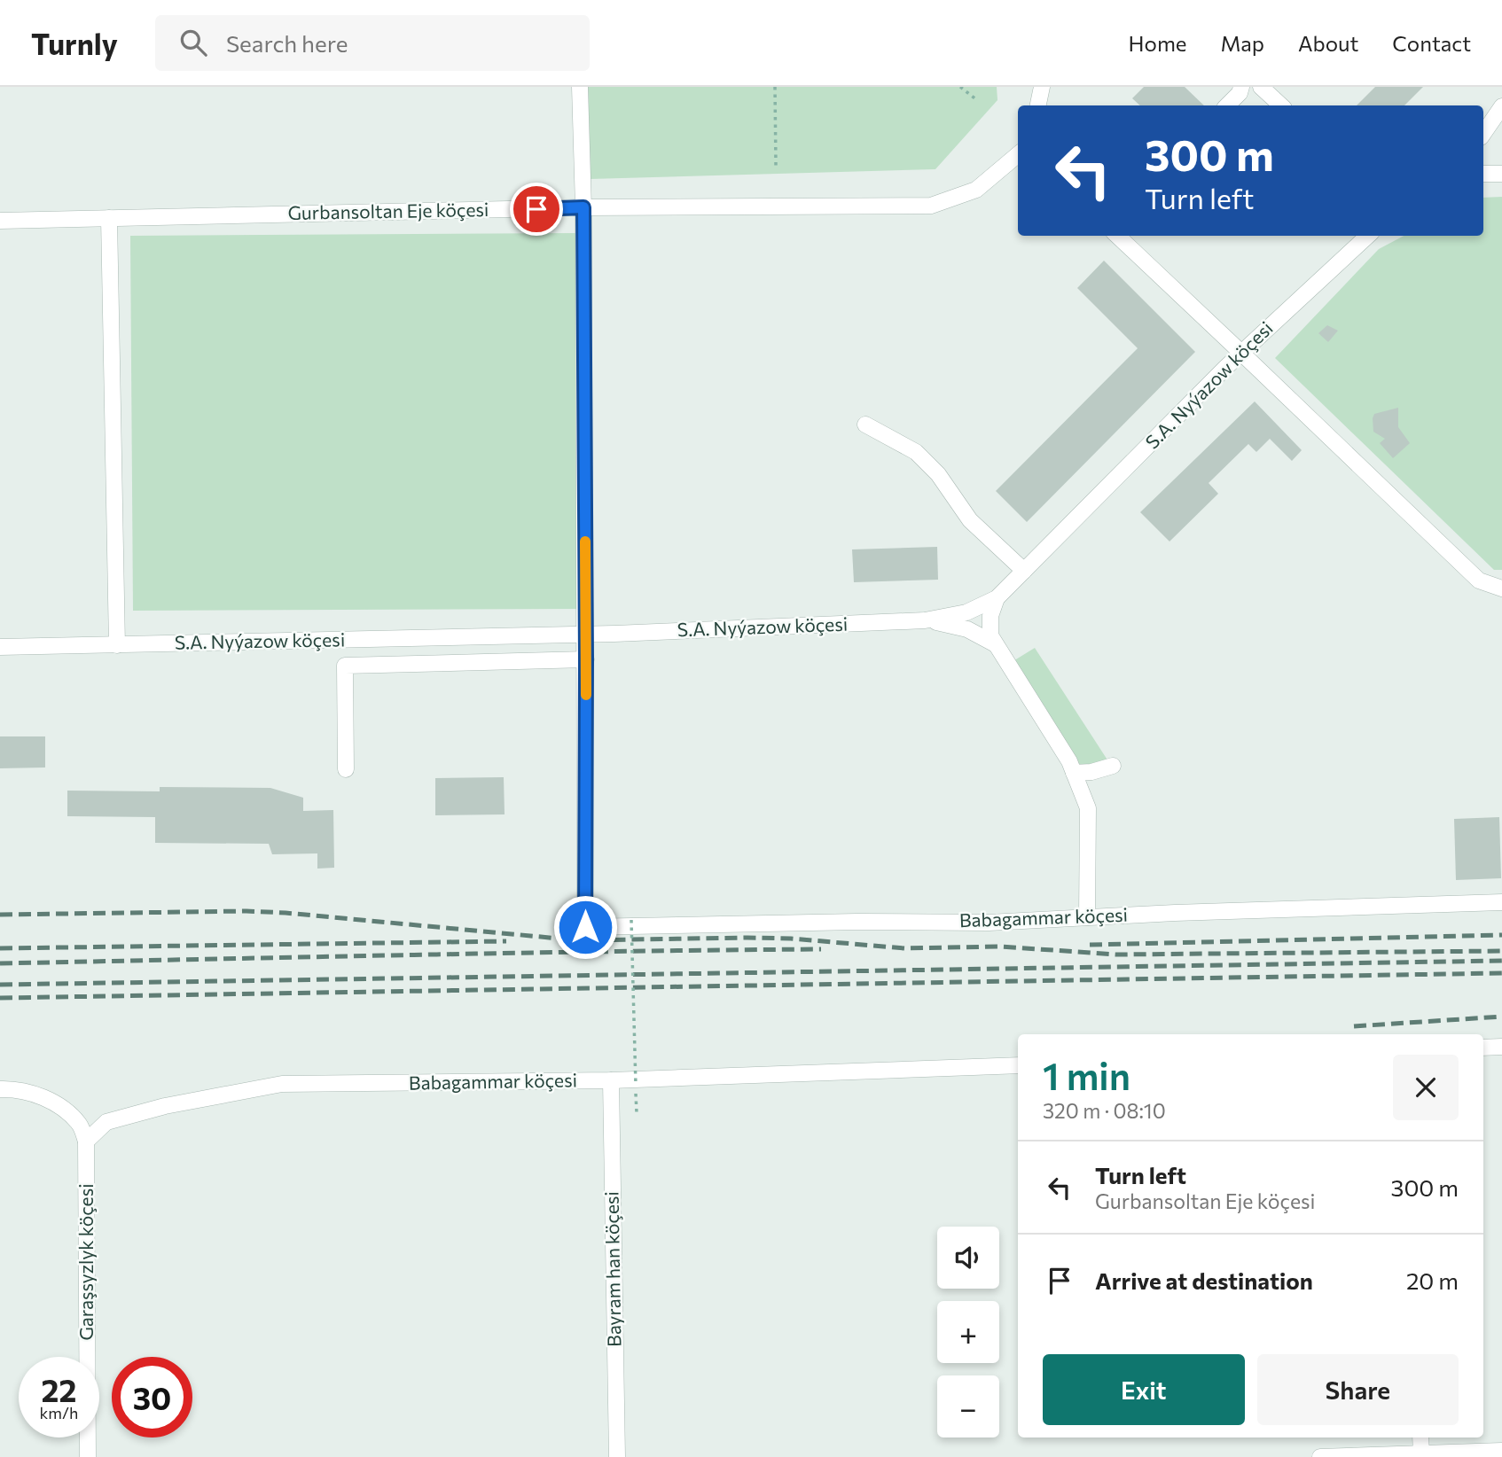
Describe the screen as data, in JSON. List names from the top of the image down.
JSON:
{
  "streets": {
    "street": [
      "Gurbansoltan Eje köçesi",
      "S.A. Nyýazow köçesi",
      "Babagammar köçesi",
      "Garaşsyzlyk köçesi",
      "Bayram han köçesi"
    ]
  },
  "crossings": [
    ["Babagammar köçesi", "Garaşsyzlyk köçesi"],
    ["Babagammar köçesi", "Bayram han köçesi"]
  ],
  "page": {
    "header": "Turnly",
    "search": "Search here",
    "nav": [
      "Home",
      "Map",
      "About",
      "Contact"
    ],
    "turn": ["300 m", "Turn left"],
    "heading": ["1 min", "320 m · 08:10"],
    "list": [
      {
        "name": "Turn left",
        "note": "Gurbansoltan Eje köçesi",
        "value": "300 m"
      },
      {
        "name": "Arrive at destination",
        "value": "20 m"
      }
    ],
    "map_buttons": ["+", "−"],
    "buttons": ["Exit", "Share"],
    "speed": "22 km/h",
    "limit": "30"
  }
}
